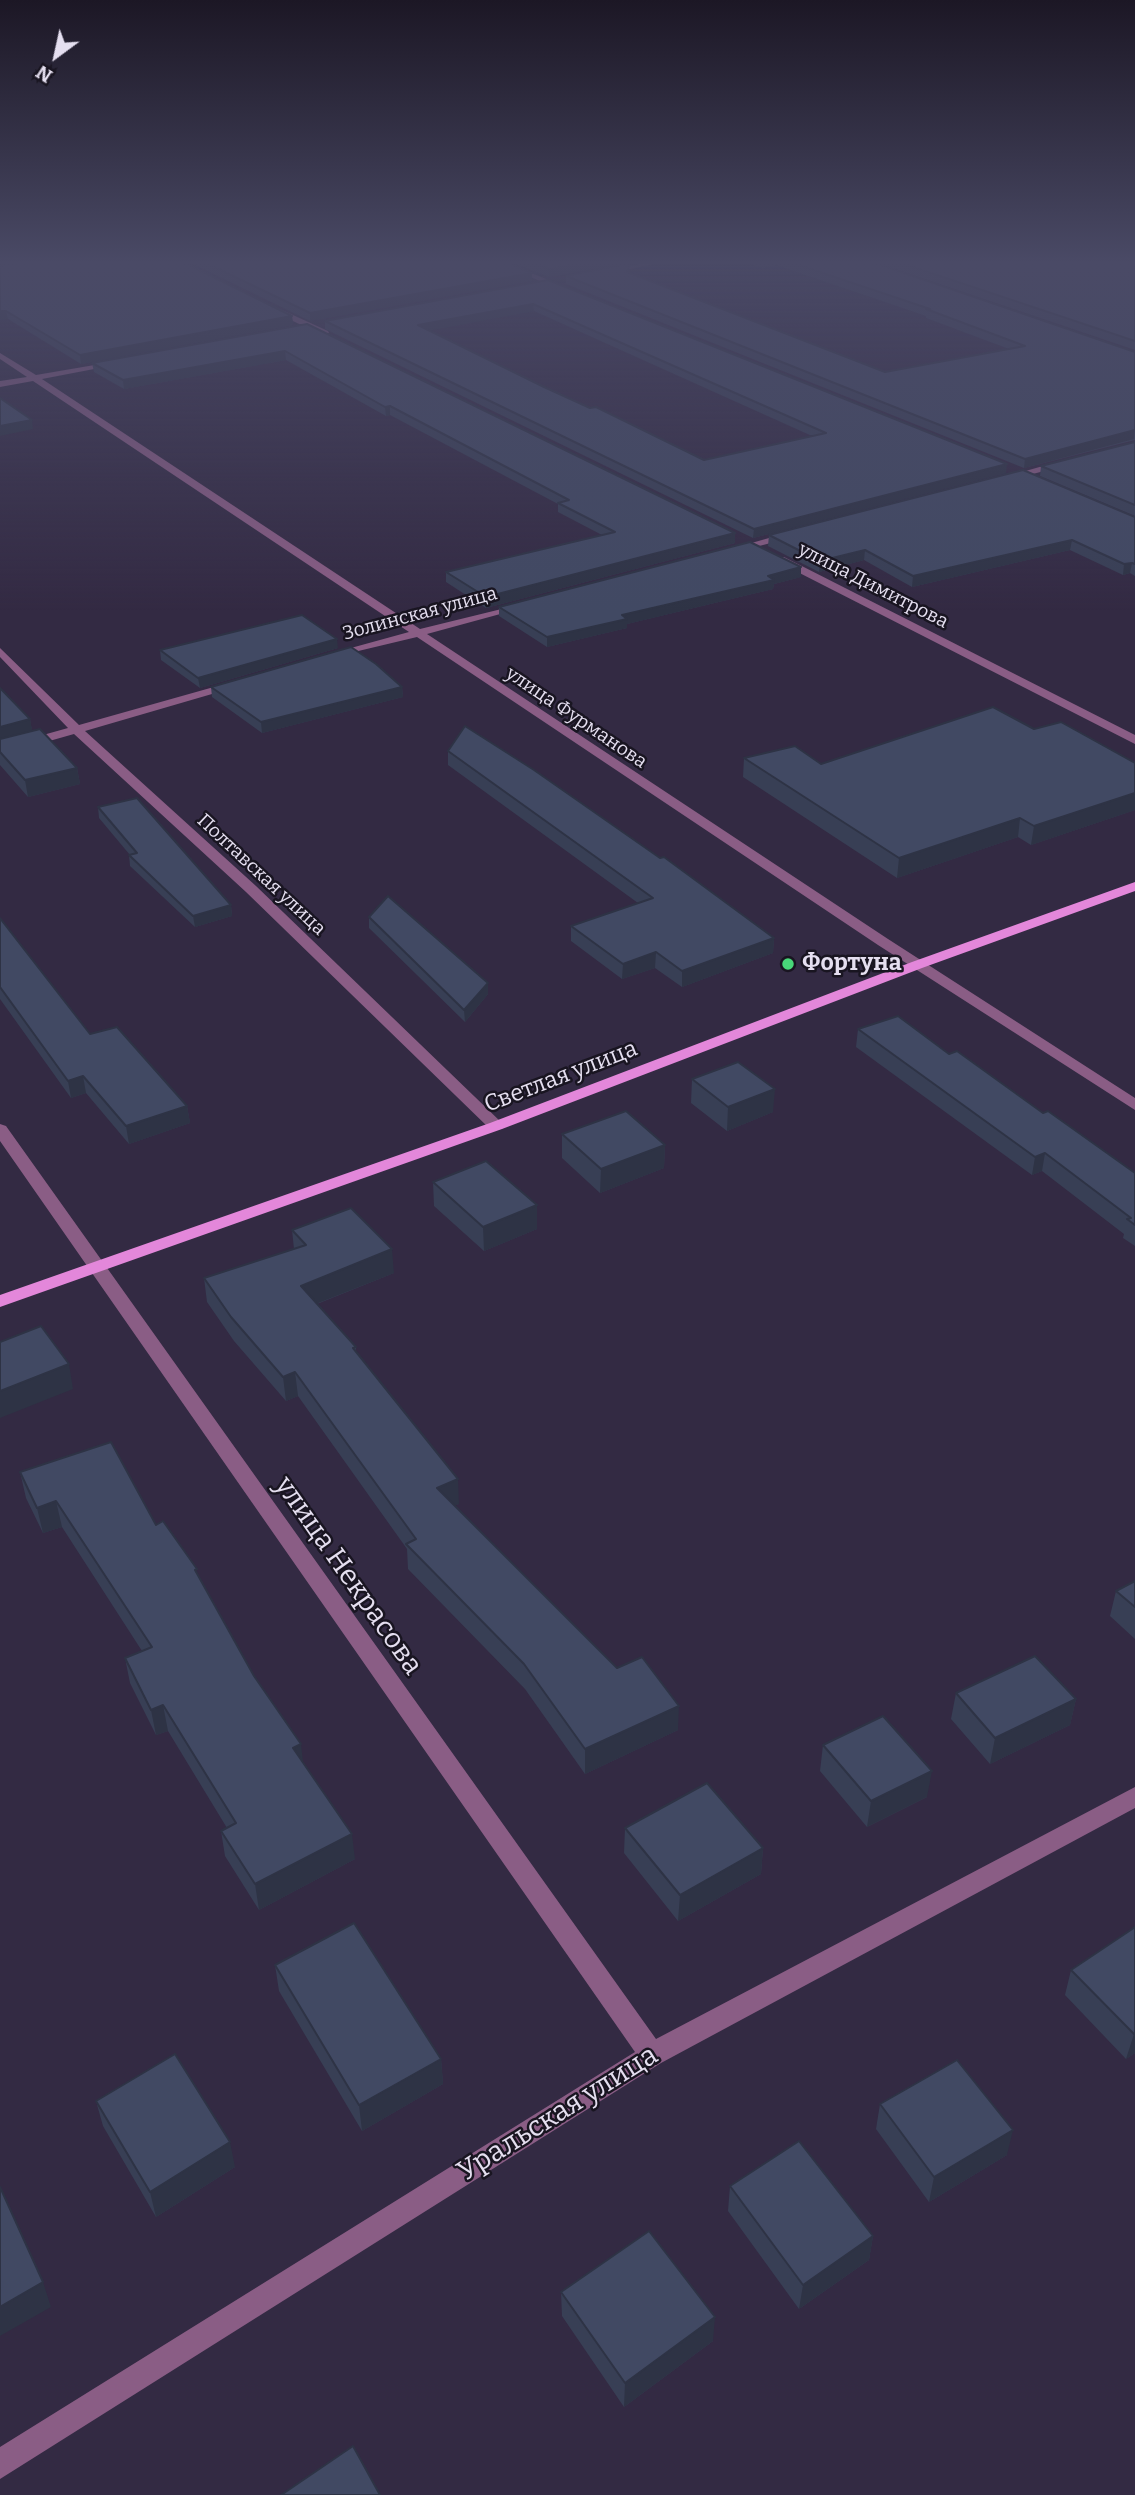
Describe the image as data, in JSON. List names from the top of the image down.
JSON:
{
  "streets": {
    "main road": ["Светлая улица"],
    "street": [
      "улица Димитрова",
      "Золинская улица",
      "улица Фурманова",
      "Полтавская улица",
      "улица Некрасова",
      "Уральская улица"
    ]
  },
  "crossings": [
    ["Золинская улица", "улица Фурманова"],
    ["улица Фурманова", "Светлая улица"],
    ["Полтавская улица", "Светлая улица"],
    ["Светлая улица", "улица Некрасова"],
    ["улица Некрасова", "Уральская улица"]
  ],
  "places": ["Фортуна"],
  "north": "bottom left"
}
